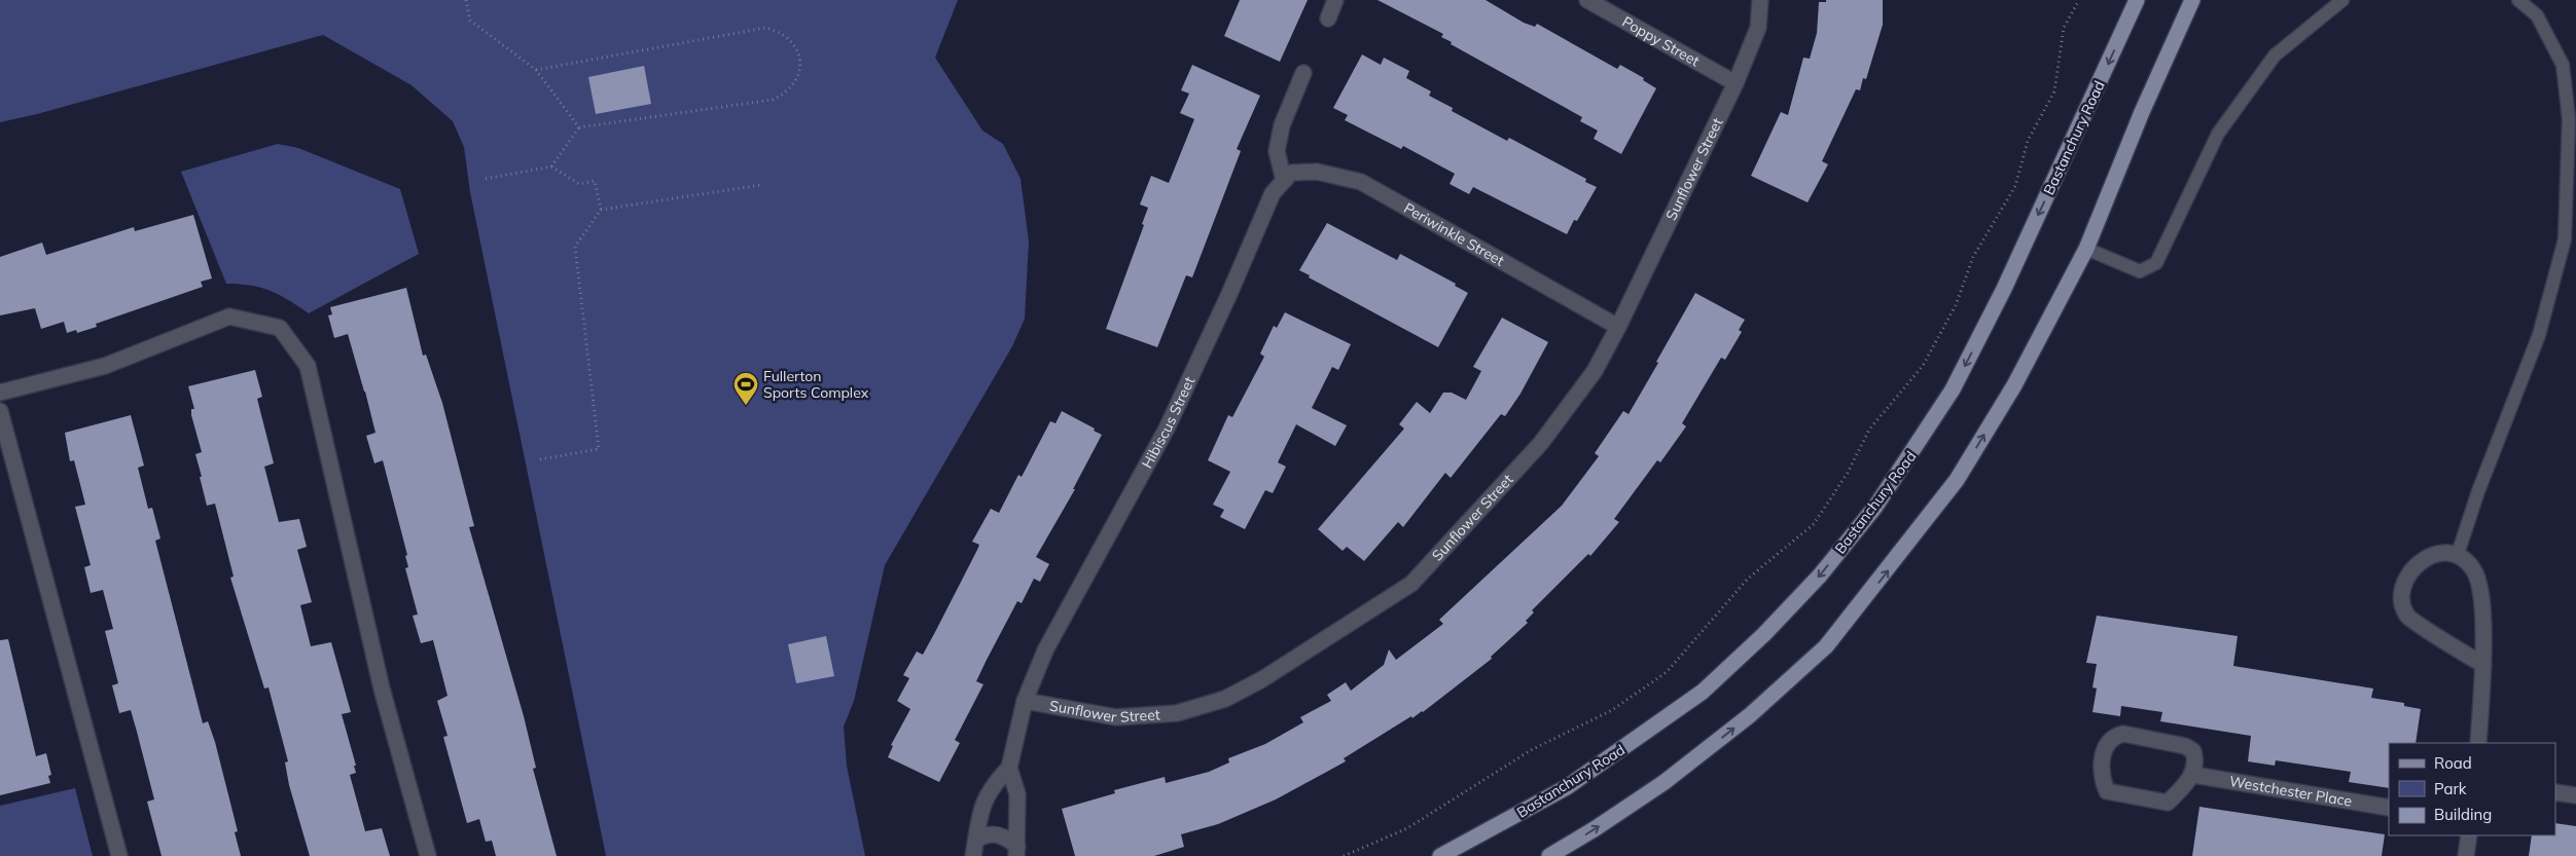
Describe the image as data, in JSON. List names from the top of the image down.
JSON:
{
  "streets": {
    "main road": ["Bastanchury Road"],
    "street": [
      "Poppy Street",
      "Sunflower Street",
      "Periwinkle Street",
      "Hibiscus Street",
      "Westchester Place"
    ]
  },
  "crossings": [
    ["Poppy Street", "Sunflower Street"],
    ["Sunflower Street", "Periwinkle Street"],
    ["Sunflower Street", "Hibiscus Street"],
    ["Periwinkle Street", "Hibiscus Street"]
  ],
  "places": {
    "sports": ["Fullerton Sports Complex"]
  },
  "legend": ["Road", "Park", "Building"]
}
